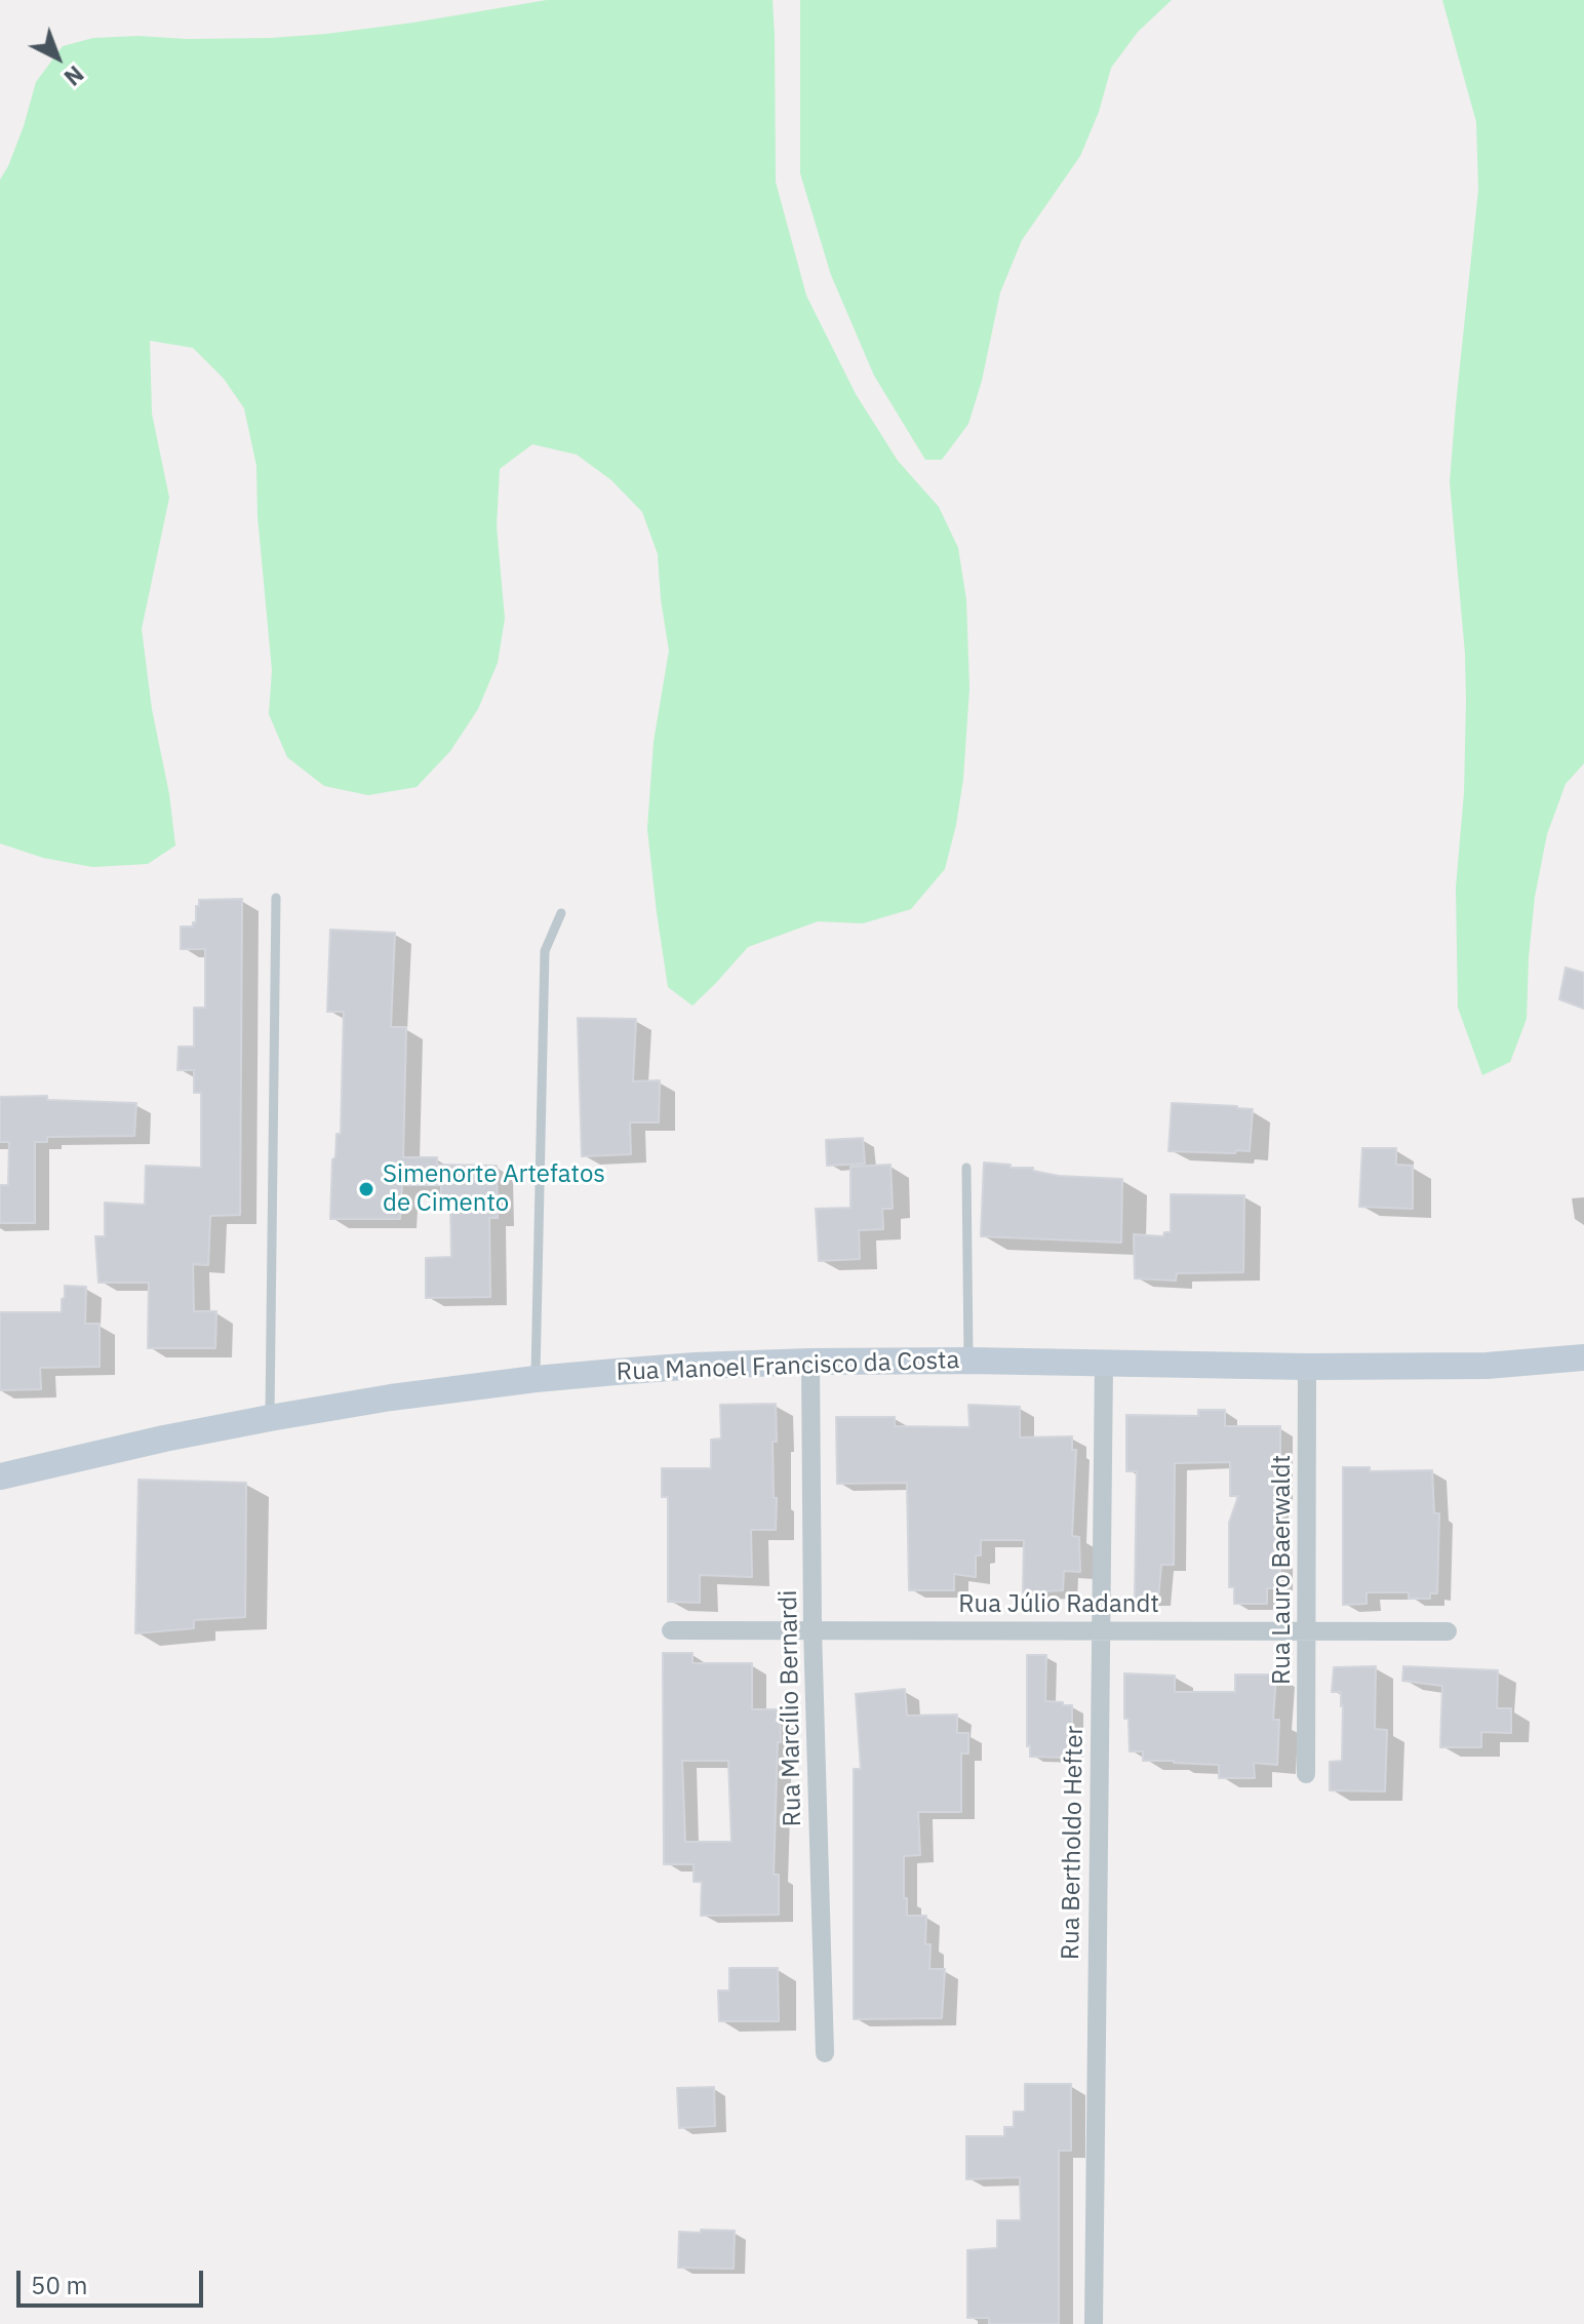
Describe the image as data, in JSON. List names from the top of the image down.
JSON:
{
  "streets": {
    "main road": ["Rua Manoel Francisco da Costa"],
    "street": [
      "Rua Lauro Baerwaldt",
      "Rua Júlio Radandt",
      "Rua Marcílio Bernardi",
      "Rua Bertholdo Hefter"
    ]
  },
  "crossings": [
    ["Rua Manoel Francisco da Costa", "Rua Lauro Baerwaldt"],
    ["Rua Manoel Francisco da Costa", "Rua Marcílio Bernardi"],
    ["Rua Manoel Francisco da Costa", "Rua Bertholdo Hefter"],
    ["Rua Lauro Baerwaldt", "Rua Júlio Radandt"],
    ["Rua Júlio Radandt", "Rua Marcílio Bernardi"],
    ["Rua Júlio Radandt", "Rua Bertholdo Hefter"]
  ],
  "places": ["Simenorte Artefatos de Cimento"],
  "scale_bar": "50 m",
  "north": "bottom right"
}
